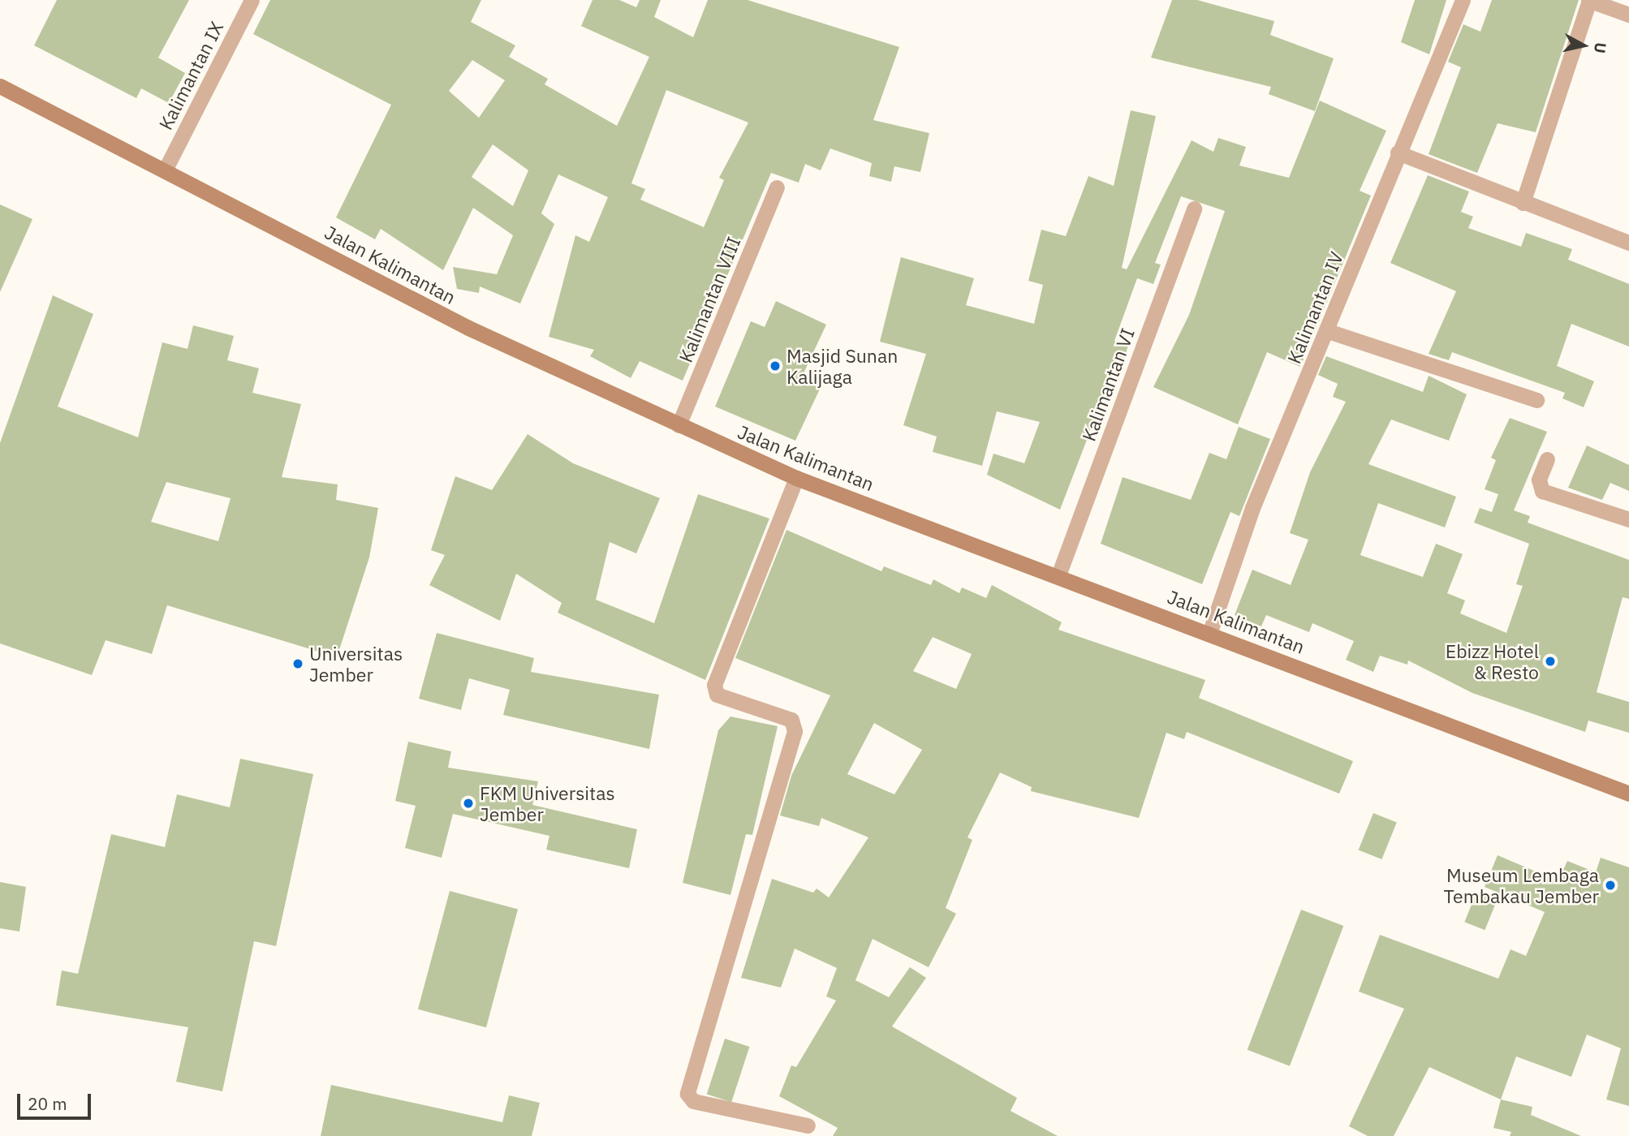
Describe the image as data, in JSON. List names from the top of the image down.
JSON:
{
  "streets": {
    "main road": ["Jalan Kalimantan"],
    "street": [
      "Kalimantan IX",
      "Kalimantan VIII",
      "Kalimantan IV",
      "Kalimantan VI"
    ]
  },
  "crossings": [
    ["Kalimantan IX", "Jalan Kalimantan"],
    ["Jalan Kalimantan", "Kalimantan VIII"],
    ["Jalan Kalimantan", "Kalimantan IV"],
    ["Jalan Kalimantan", "Kalimantan VI"]
  ],
  "places": [
    "Masjid Sunan Kalijaga",
    "Ebizz Hotel & Resto",
    "Universitas Jember",
    "FKM Universitas Jember",
    "Museum Lembaga Tembakau Jember"
  ],
  "scale_bar": "20 m",
  "north": "right"
}
